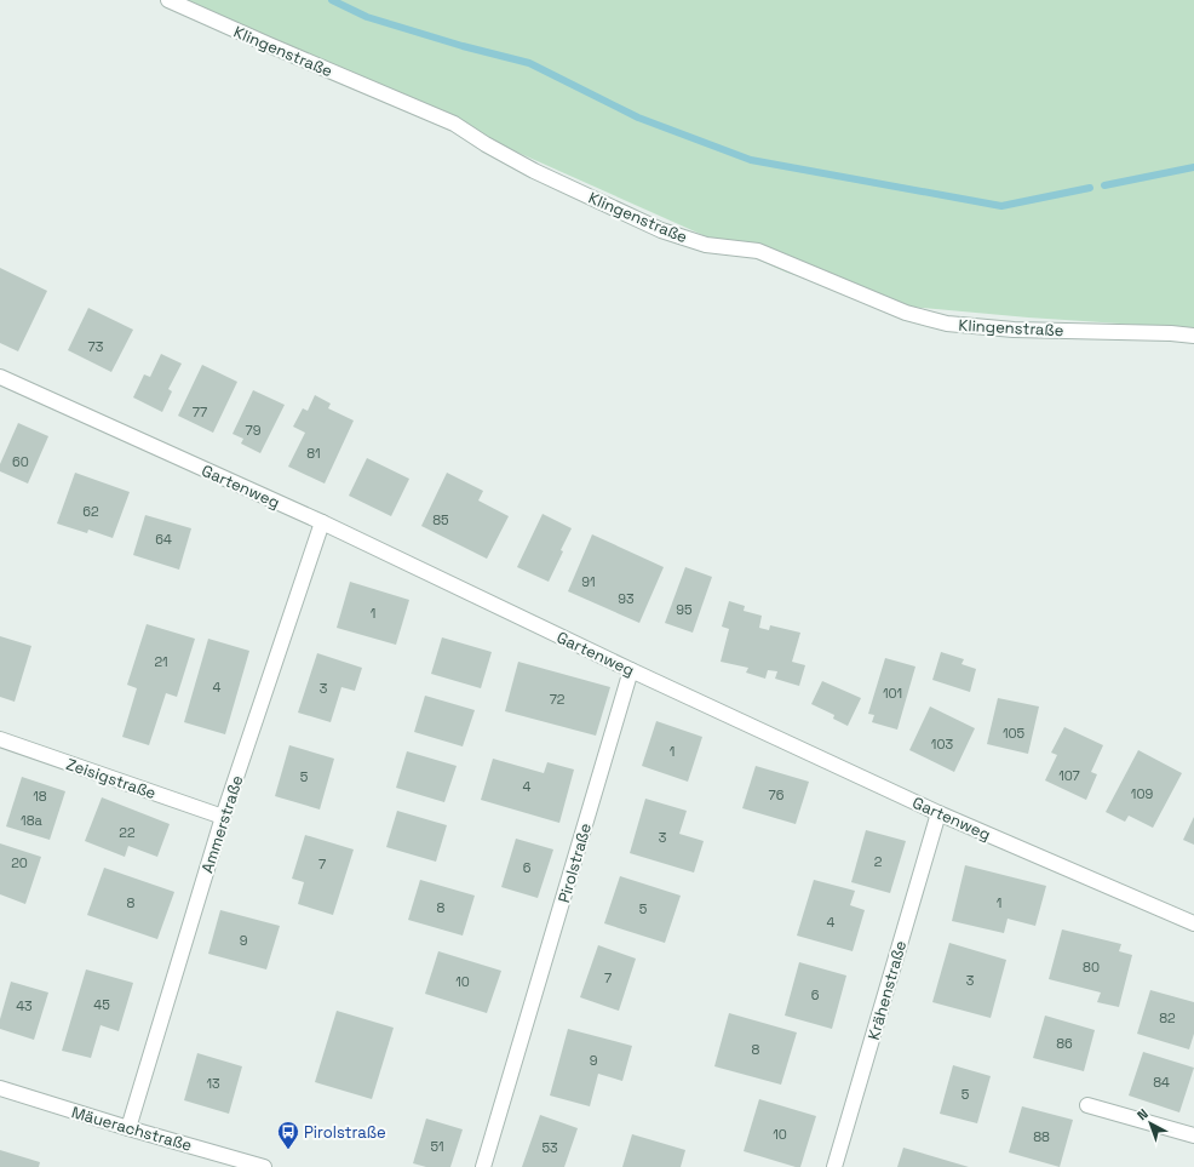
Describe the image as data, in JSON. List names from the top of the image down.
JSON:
{
  "streets": {
    "street": [
      "Klingenstraße",
      "Gartenweg",
      "Zeisigstraße",
      "Ammerstraße",
      "Pirolstraße",
      "Krähenstraße",
      "Mäuerachstraße"
    ]
  },
  "crossings": [
    ["Gartenweg", "Ammerstraße"],
    ["Gartenweg", "Pirolstraße"],
    ["Gartenweg", "Krähenstraße"],
    ["Zeisigstraße", "Ammerstraße"],
    ["Ammerstraße", "Mäuerachstraße"]
  ],
  "places": {
    "bus stop": ["Pirolstraße"]
  },
  "house_numbers": [
    "73",
    "77",
    "79",
    "81",
    "60",
    "62",
    "85",
    "64",
    "91",
    "93",
    "95",
    "1",
    "21",
    "4",
    "3",
    "101",
    "72",
    "105",
    "103",
    "1",
    "107",
    "5",
    "4",
    "109",
    "76",
    "18",
    "18a",
    "22",
    "3",
    "2",
    "20",
    "7",
    "6",
    "8",
    "1",
    "8",
    "5",
    "4",
    "9",
    "80",
    "7",
    "3",
    "10",
    "6",
    "45",
    "43",
    "82",
    "86",
    "8",
    "9",
    "84",
    "13",
    "5",
    "10",
    "88",
    "51",
    "53"
  ],
  "north": "top left"
}
